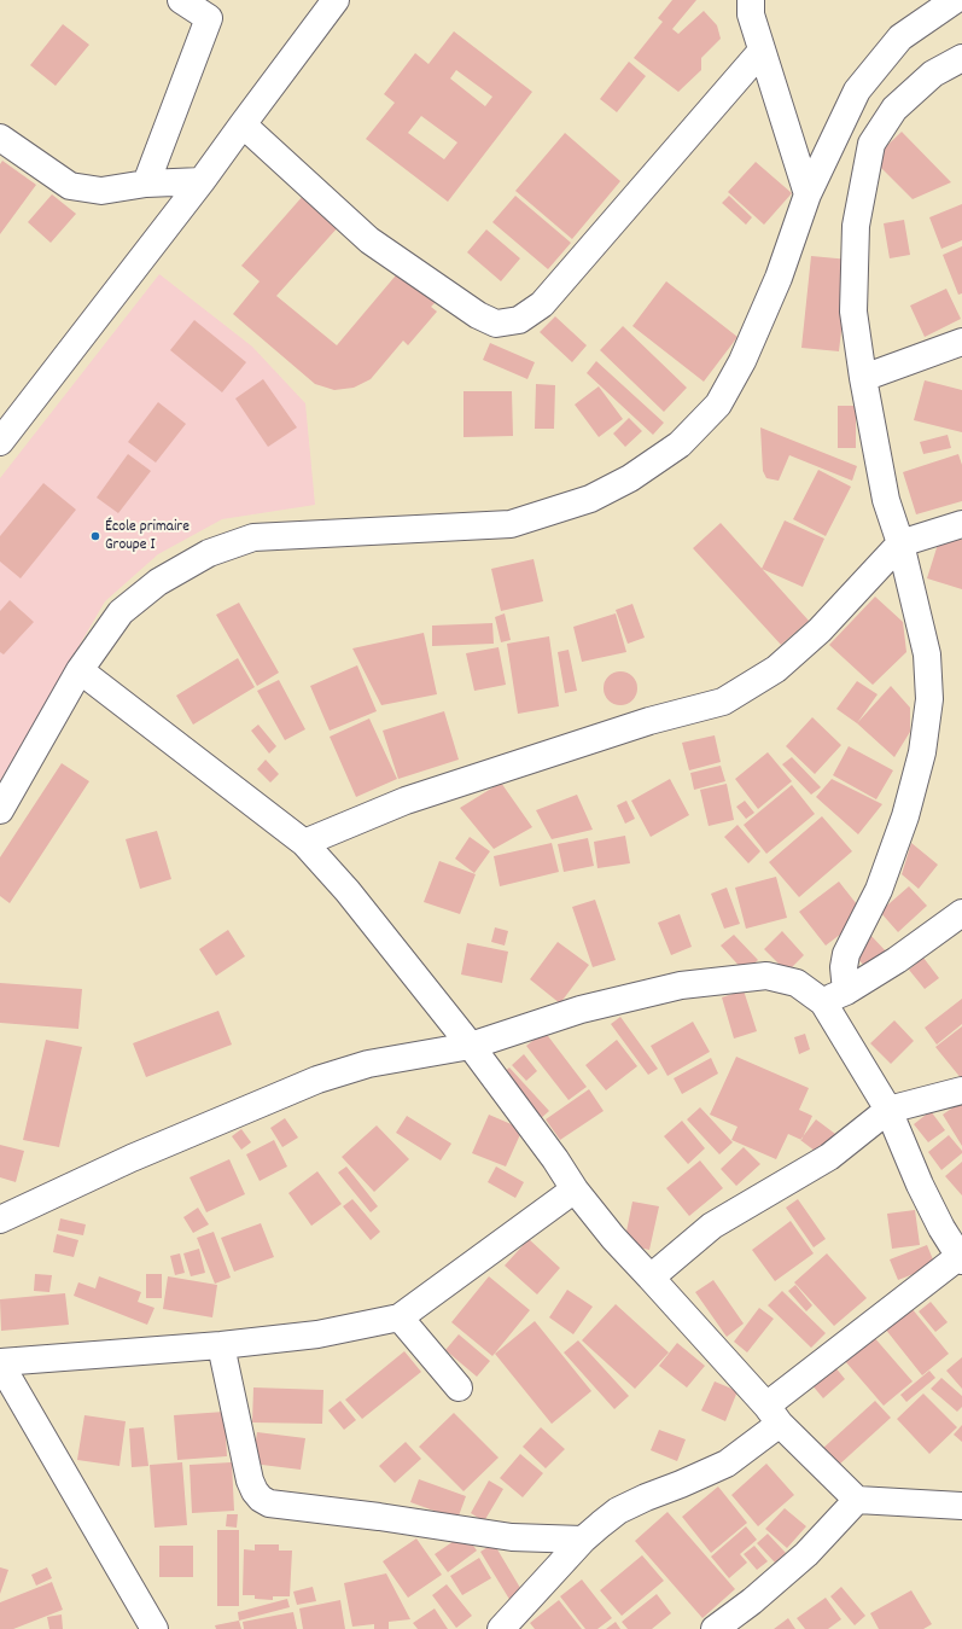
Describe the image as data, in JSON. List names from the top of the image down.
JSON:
{
  "places": ["École primaire Groupe I"]
}
